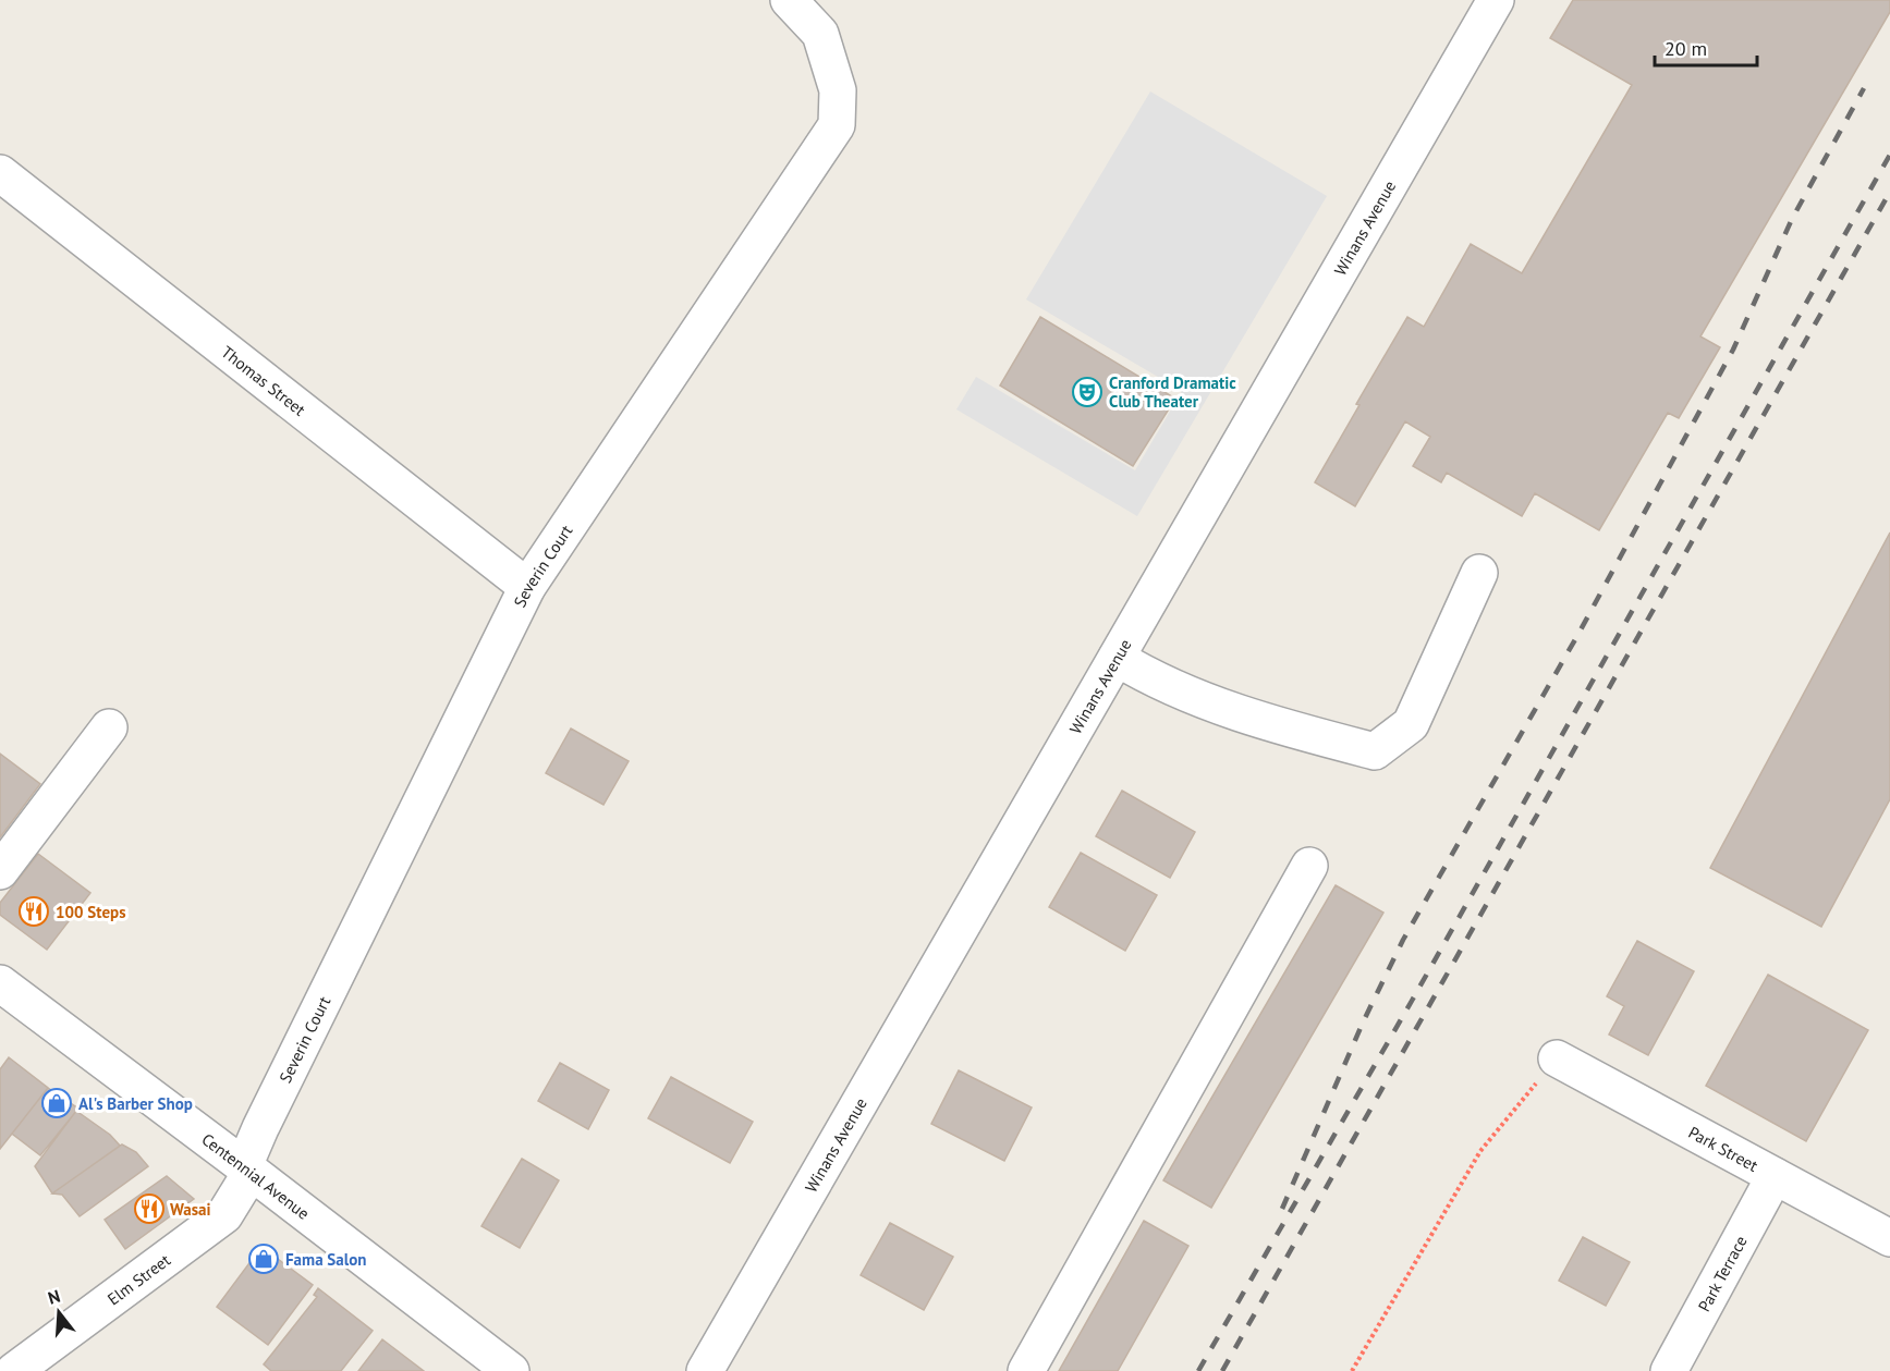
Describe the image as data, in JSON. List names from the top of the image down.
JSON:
{
  "streets": {
    "street": [
      "Winans Avenue",
      "Thomas Street",
      "Severin Court",
      "Park Street",
      "Centennial Avenue",
      "Park Terrace",
      "Elm Street"
    ]
  },
  "crossings": [
    ["Thomas Street", "Severin Court"],
    ["Severin Court", "Centennial Avenue"],
    ["Severin Court", "Elm Street"],
    ["Park Street", "Park Terrace"],
    ["Centennial Avenue", "Elm Street"]
  ],
  "places": {
    "theatre": ["Cranford Dramatic Club Theater"],
    "restaurant": ["100 Steps", "Wasai"],
    "shop": ["Al's Barber Shop", "Fama Salon"]
  },
  "scale_bar": "20 m",
  "north": "top"
}
